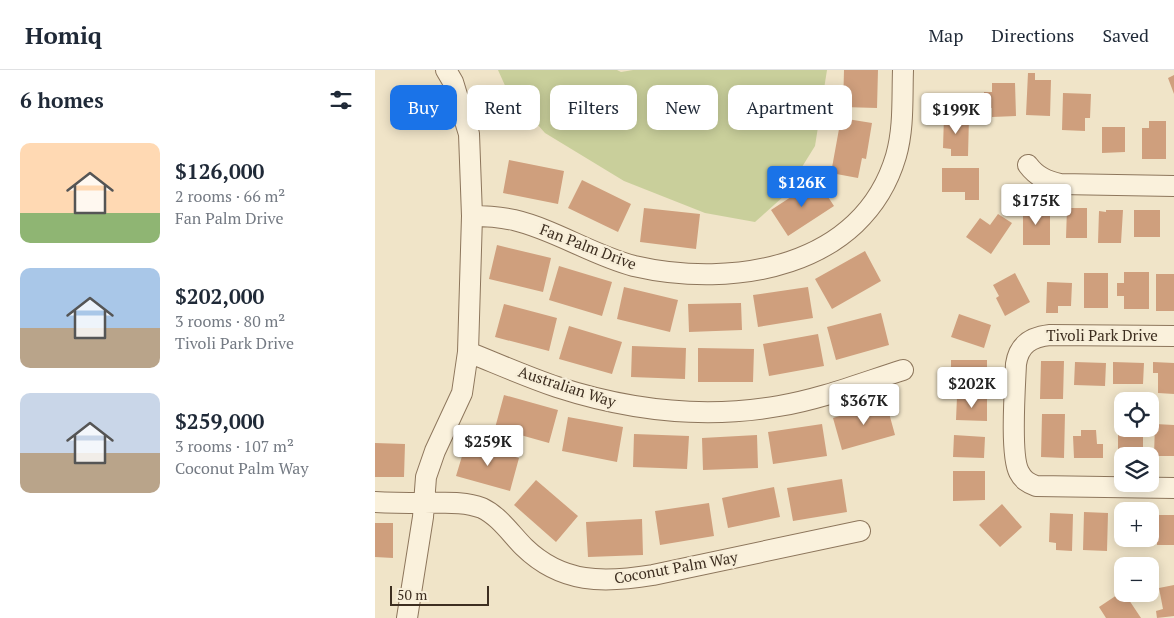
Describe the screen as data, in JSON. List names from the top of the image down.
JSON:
{
  "streets": {
    "street": [
      "Fan Palm Drive",
      "Tivoli Park Drive",
      "Australian Way",
      "Coconut Palm Way"
    ]
  },
  "scale_bar": "50 m",
  "page": {
    "header": "Homiq",
    "nav": ["Map", "Directions", "Saved"],
    "heading": "6 homes",
    "chip": [
      "Buy",
      "Rent",
      "Filters",
      "New",
      "Apartment"
    ],
    "price": [
      "$199K",
      "$126K",
      "$175K",
      "$202K",
      "$367K",
      "$259K"
    ],
    "list": [
      {
        "name": "$126,000",
        "note": "2 rooms · 66 m² · Fan Palm Drive"
      },
      {
        "name": "$202,000",
        "note": "3 rooms · 80 m² · Tivoli Park Drive"
      },
      {
        "name": "$259,000",
        "note": "3 rooms · 107 m² · Coconut Palm Way"
      }
    ],
    "map_buttons": ["+", "−"],
    "scale": "50 m"
  }
}
